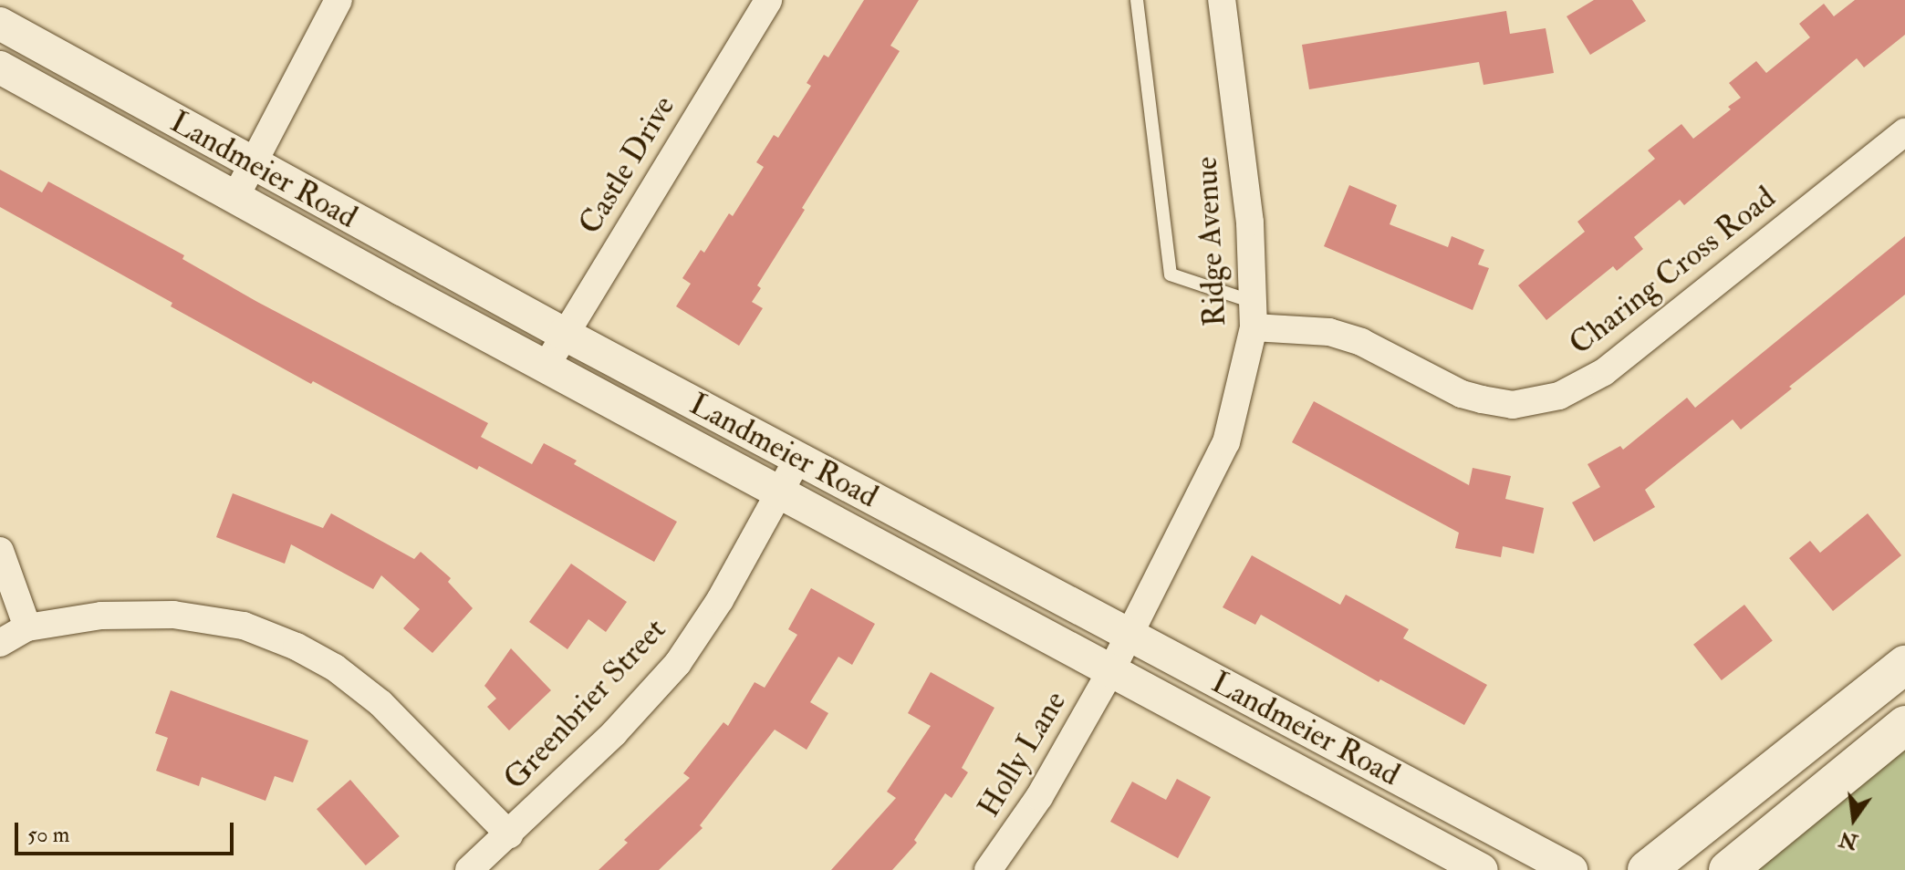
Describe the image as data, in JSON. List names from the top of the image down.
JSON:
{
  "streets": {
    "street": [
      "Castle Drive",
      "Landmeier Road",
      "Ridge Avenue",
      "Charing Cross Road",
      "Greenbrier Street",
      "Holly Lane"
    ]
  },
  "crossings": [
    ["Castle Drive", "Landmeier Road"],
    ["Landmeier Road", "Ridge Avenue"],
    ["Landmeier Road", "Greenbrier Street"],
    ["Landmeier Road", "Holly Lane"],
    ["Ridge Avenue", "Charing Cross Road"],
    ["Ridge Avenue", "Holly Lane"]
  ],
  "scale_bar": "50 m",
  "north": "bottom"
}
